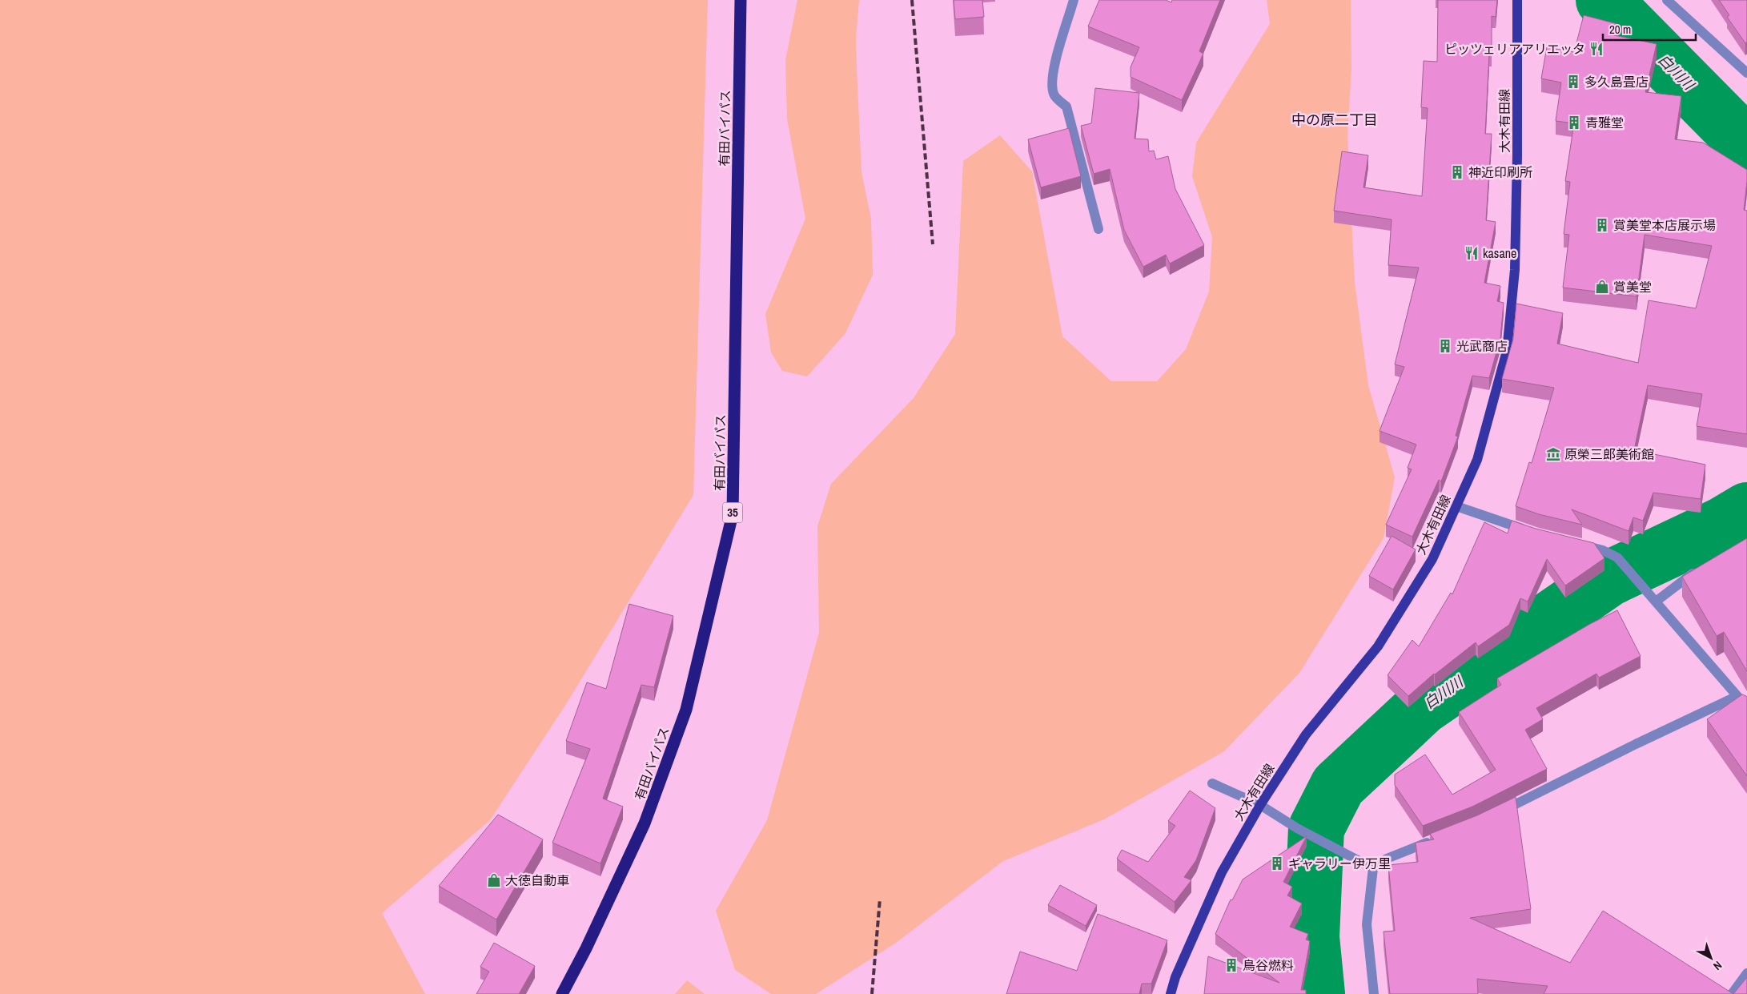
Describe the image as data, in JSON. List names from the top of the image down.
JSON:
{
  "streets": {
    "highway": ["有田バイパス", "35"],
    "main road": ["大木有田線"]
  },
  "districts": ["中の原二丁目"],
  "water": ["白川川"],
  "places": {
    "restaurant": ["ピッツェリアアリエッタ", "kasane"],
    "building": [
      "多久島畳店",
      "青雅堂",
      "神近印刷所",
      "賞美堂本店展示場",
      "光武商店",
      "ギャラリー伊万里",
      "鳥谷燃料"
    ],
    "shop": ["賞美堂", "大徳自動車"],
    "museum": ["原榮三郎美術館"]
  },
  "scale_bar": "20 m",
  "north": "bottom right"
}
